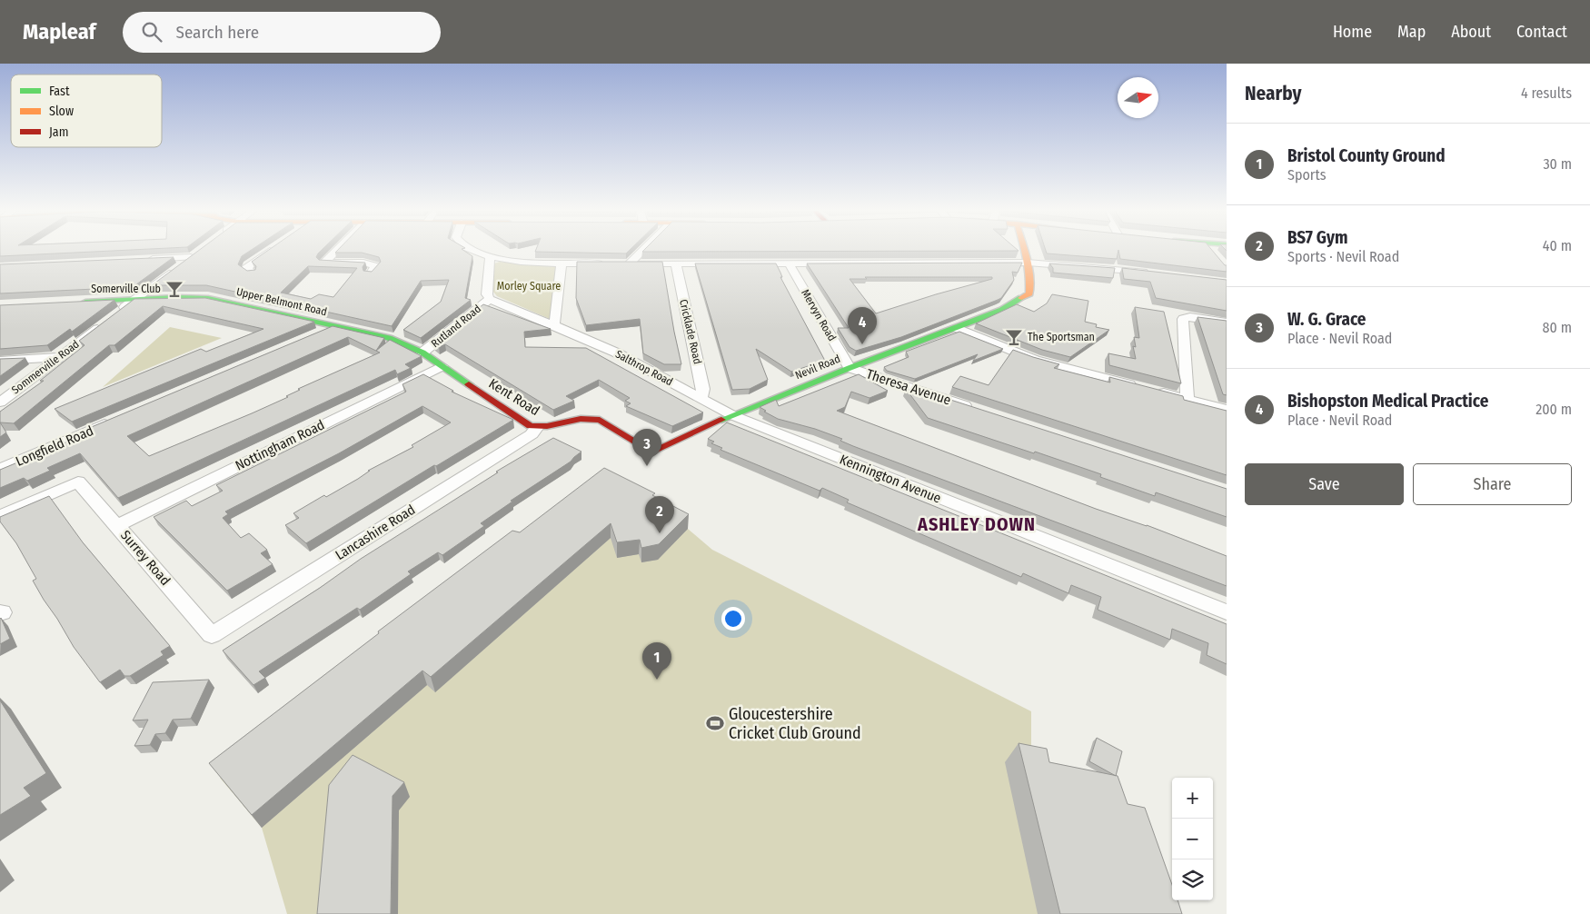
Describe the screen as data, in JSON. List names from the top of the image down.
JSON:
{
  "streets": {
    "street": [
      "Upper Belmont Road",
      "Mervyn Road",
      "Rutland Road",
      "Cricklade Road",
      "Sommerville Road",
      "Nevil Road",
      "Salthrop Road",
      "Theresa Avenue",
      "Kent Road",
      "Nottingham Road",
      "Longfield Road",
      "Kennington Avenue",
      "Lancashire Road",
      "Surrey Road"
    ]
  },
  "crossings": [
    ["Upper Belmont Road", "Rutland Road"],
    ["Upper Belmont Road", "Sommerville Road"],
    ["Upper Belmont Road", "Kent Road"],
    ["Upper Belmont Road", "Nottingham Road"],
    ["Mervyn Road", "Nevil Road"],
    ["Mervyn Road", "Theresa Avenue"],
    ["Cricklade Road", "Salthrop Road"],
    ["Nevil Road", "Salthrop Road"],
    ["Nevil Road", "Theresa Avenue"],
    ["Nevil Road", "Kent Road"],
    ["Nevil Road", "Kennington Avenue"],
    ["Salthrop Road", "Kennington Avenue"],
    ["Kent Road", "Nottingham Road"],
    ["Kent Road", "Lancashire Road"],
    ["Nottingham Road", "Surrey Road"],
    ["Lancashire Road", "Surrey Road"]
  ],
  "districts": ["ASHLEY DOWN"],
  "parks": ["Morley Square"],
  "places": {
    "bar": ["Somerville Club", "The Sportsman"],
    "sports": ["Gloucestershire Cricket Club Ground"]
  },
  "legend": ["Fast", "Slow", "Jam"],
  "north": "right",
  "page": {
    "header": "Mapleaf",
    "search": "Search here",
    "nav": [
      "Home",
      "Map",
      "About",
      "Contact"
    ],
    "heading": ["Nearby", "4 results"],
    "list": [
      {
        "mark": "1",
        "name": "Bristol County Ground",
        "note": "Sports",
        "value": "30 m"
      },
      {
        "mark": "2",
        "name": "BS7 Gym",
        "note": "Sports · Nevil Road",
        "value": "40 m"
      },
      {
        "mark": "3",
        "name": "W. G. Grace",
        "note": "Place · Nevil Road",
        "value": "80 m"
      },
      {
        "mark": "4",
        "name": "Bishopston Medical Practice",
        "note": "Place · Nevil Road",
        "value": "200 m"
      }
    ],
    "pins": [
      "4",
      "3",
      "2",
      "1"
    ],
    "buttons": ["Save", "Share"],
    "map_buttons": ["+", "−"]
  }
}
